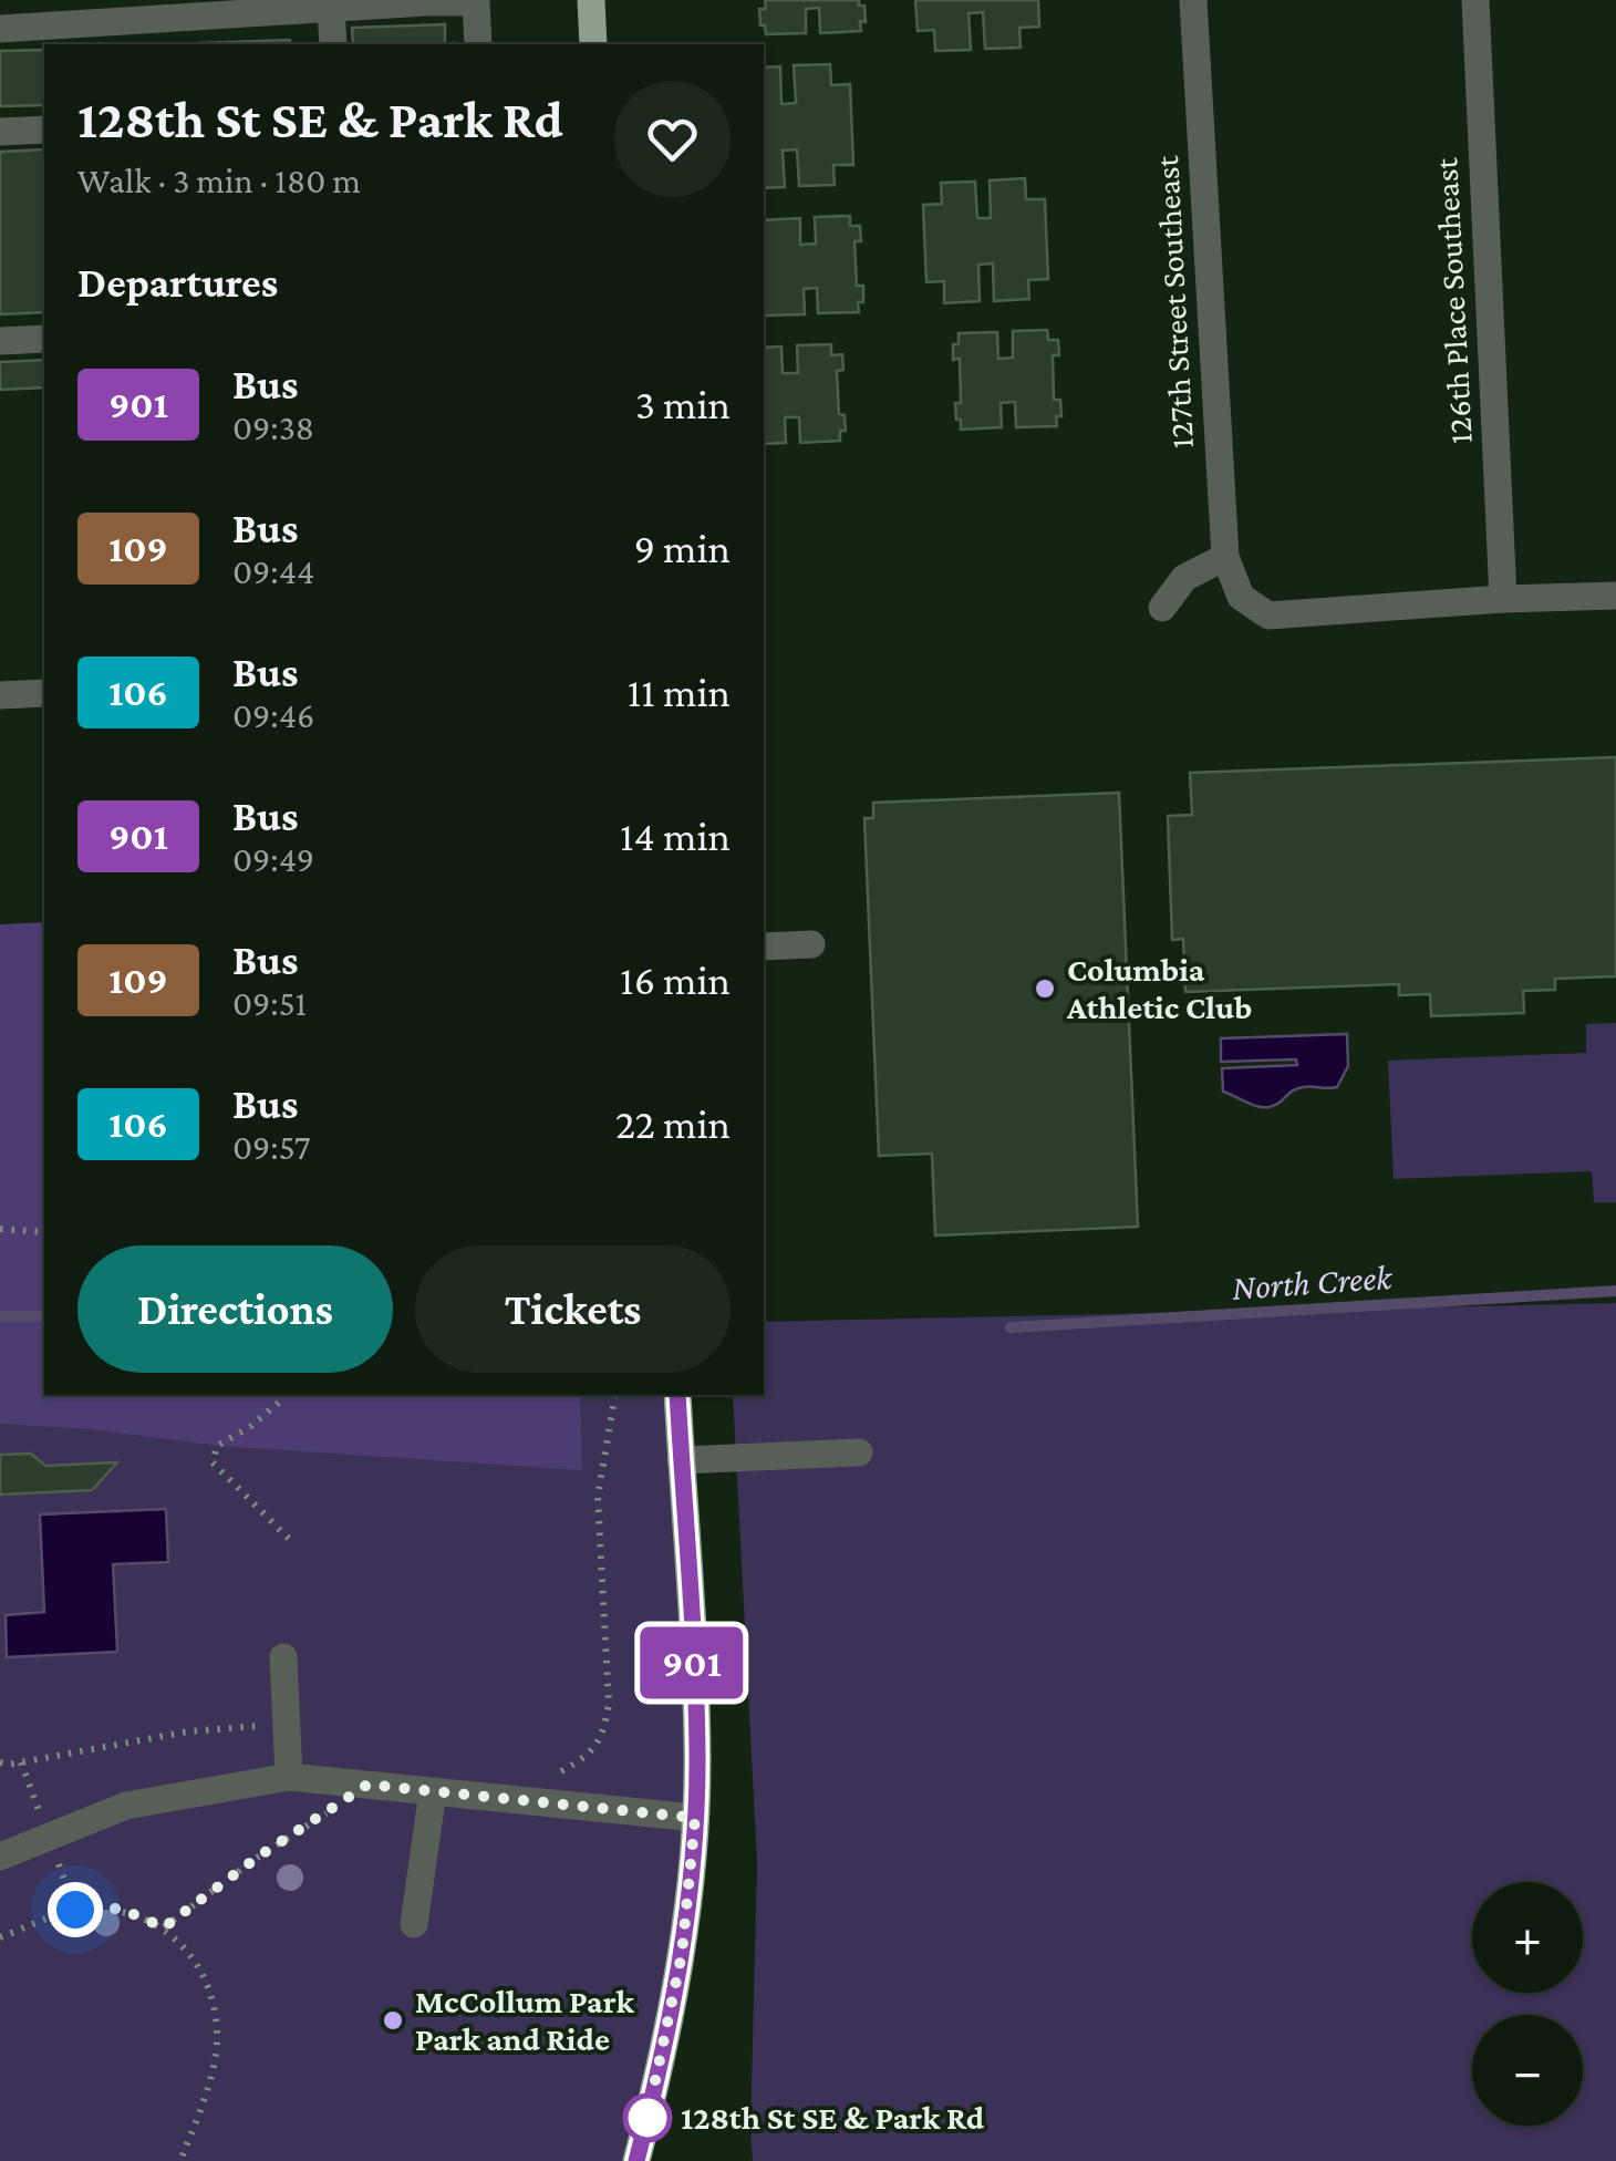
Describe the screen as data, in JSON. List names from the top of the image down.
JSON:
{
  "streets": {
    "street": ["126th Place Southeast", "127th Street Southeast"]
  },
  "crossings": [
    ["126th Place Southeast", "127th Street Southeast"]
  ],
  "water": ["North Creek"],
  "places": ["Columbia Athletic Club", "McCollum Park Park and Ride", "128th St SE & Park Rd"],
  "lines": ["bus line 901"],
  "page": {
    "on_map": "901",
    "heading": [
      ["128th St SE & Park Rd", "Walk · 3 min · 180 m"],
      "Departures"
    ],
    "list": [
      {
        "mark": "901",
        "name": "Bus",
        "note": "09:38",
        "value": "3 min"
      },
      {
        "mark": "109",
        "name": "Bus",
        "note": "09:44",
        "value": "9 min"
      },
      {
        "mark": "106",
        "name": "Bus",
        "note": "09:46",
        "value": "11 min"
      },
      {
        "mark": "901",
        "name": "Bus",
        "note": "09:49",
        "value": "14 min"
      },
      {
        "mark": "109",
        "name": "Bus",
        "note": "09:51",
        "value": "16 min"
      },
      {
        "mark": "106",
        "name": "Bus",
        "note": "09:57",
        "value": "22 min"
      }
    ],
    "buttons": ["Directions", "Tickets"],
    "map_buttons": ["+", "−"]
  }
}
